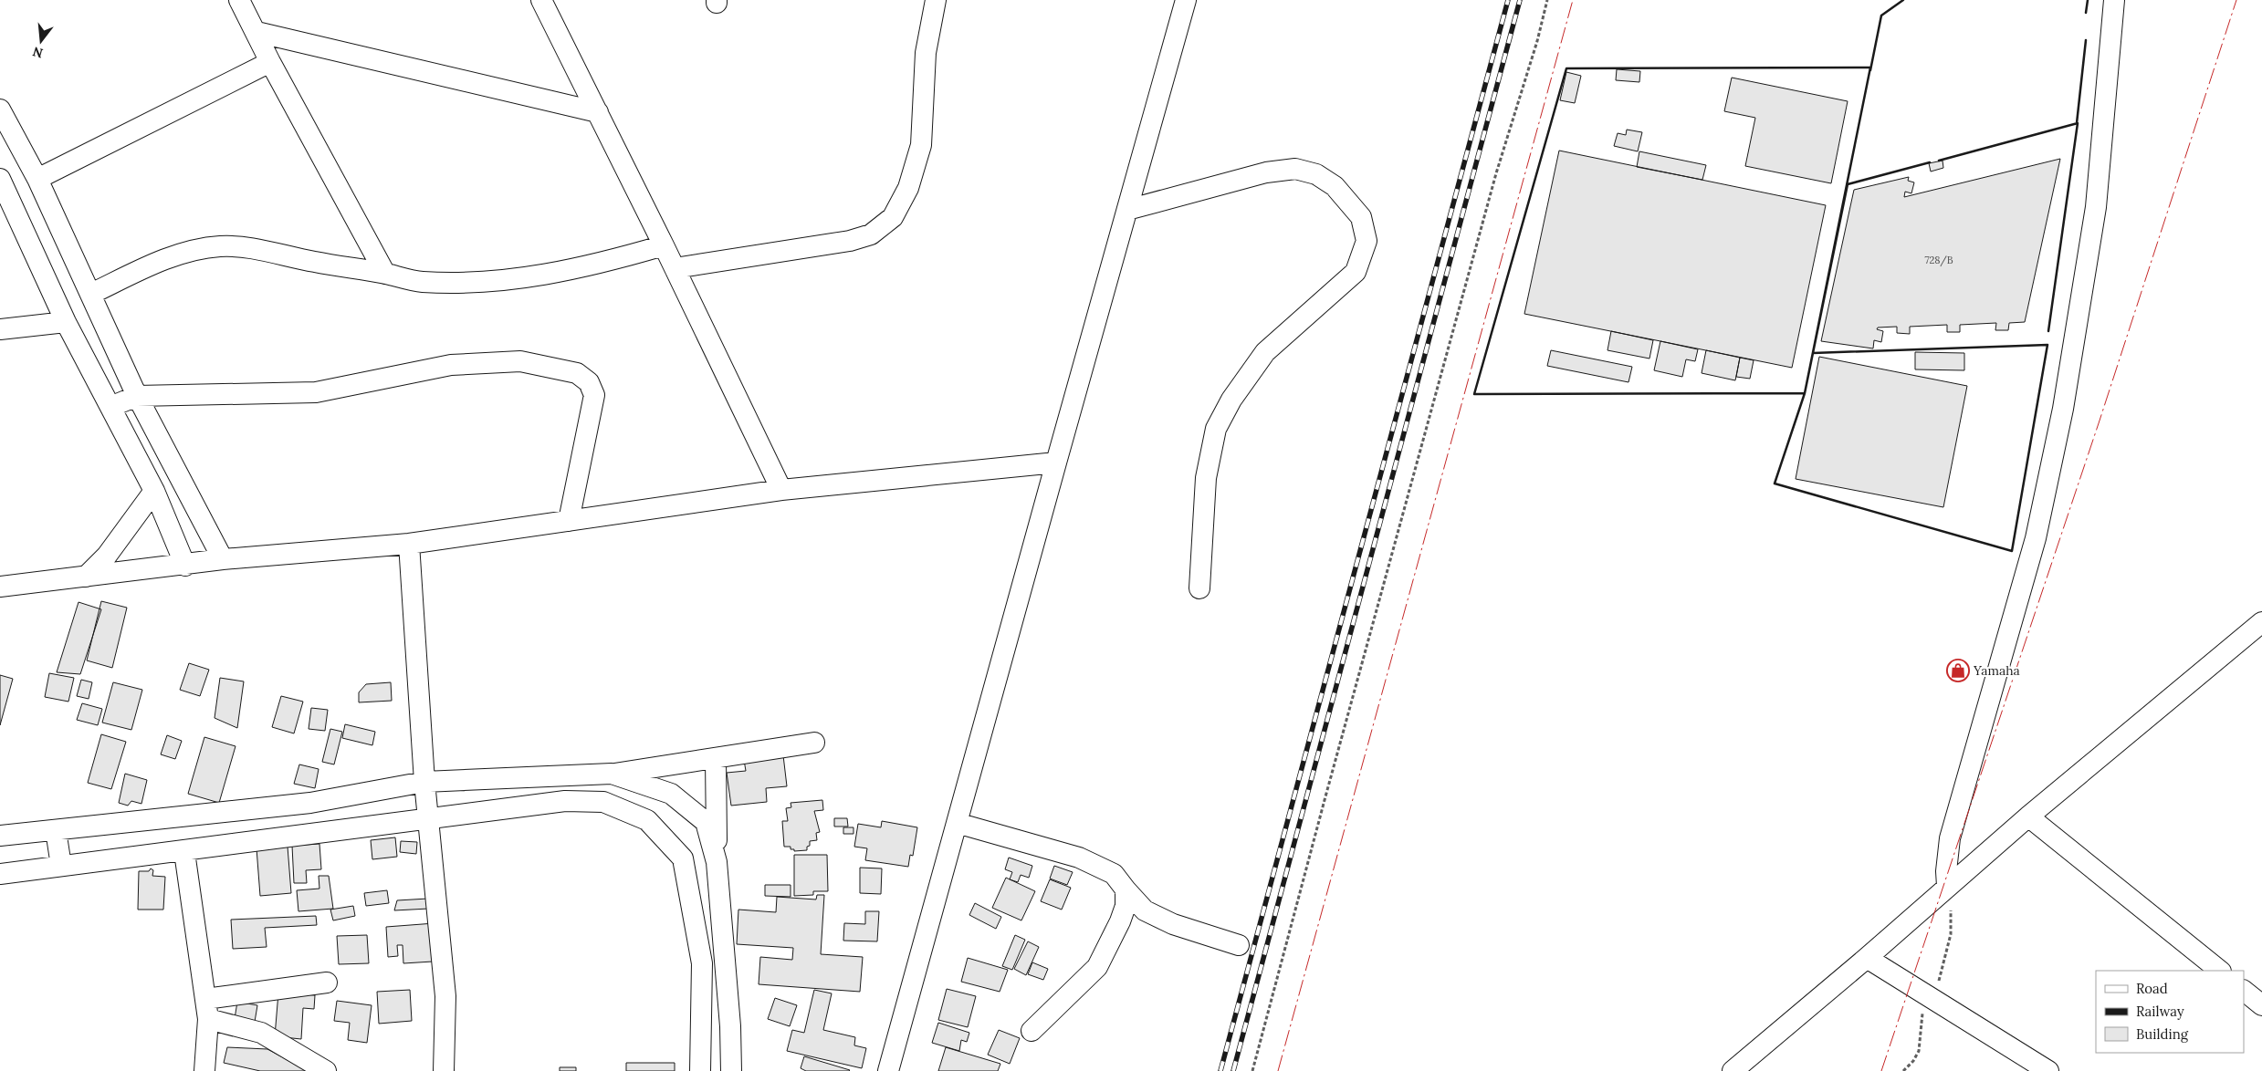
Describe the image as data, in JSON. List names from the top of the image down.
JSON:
{
  "places": {
    "shop": ["Yamaha"]
  },
  "house_numbers": ["728/B"],
  "legend": ["Road", "Railway", "Building"],
  "north": "bottom"
}
